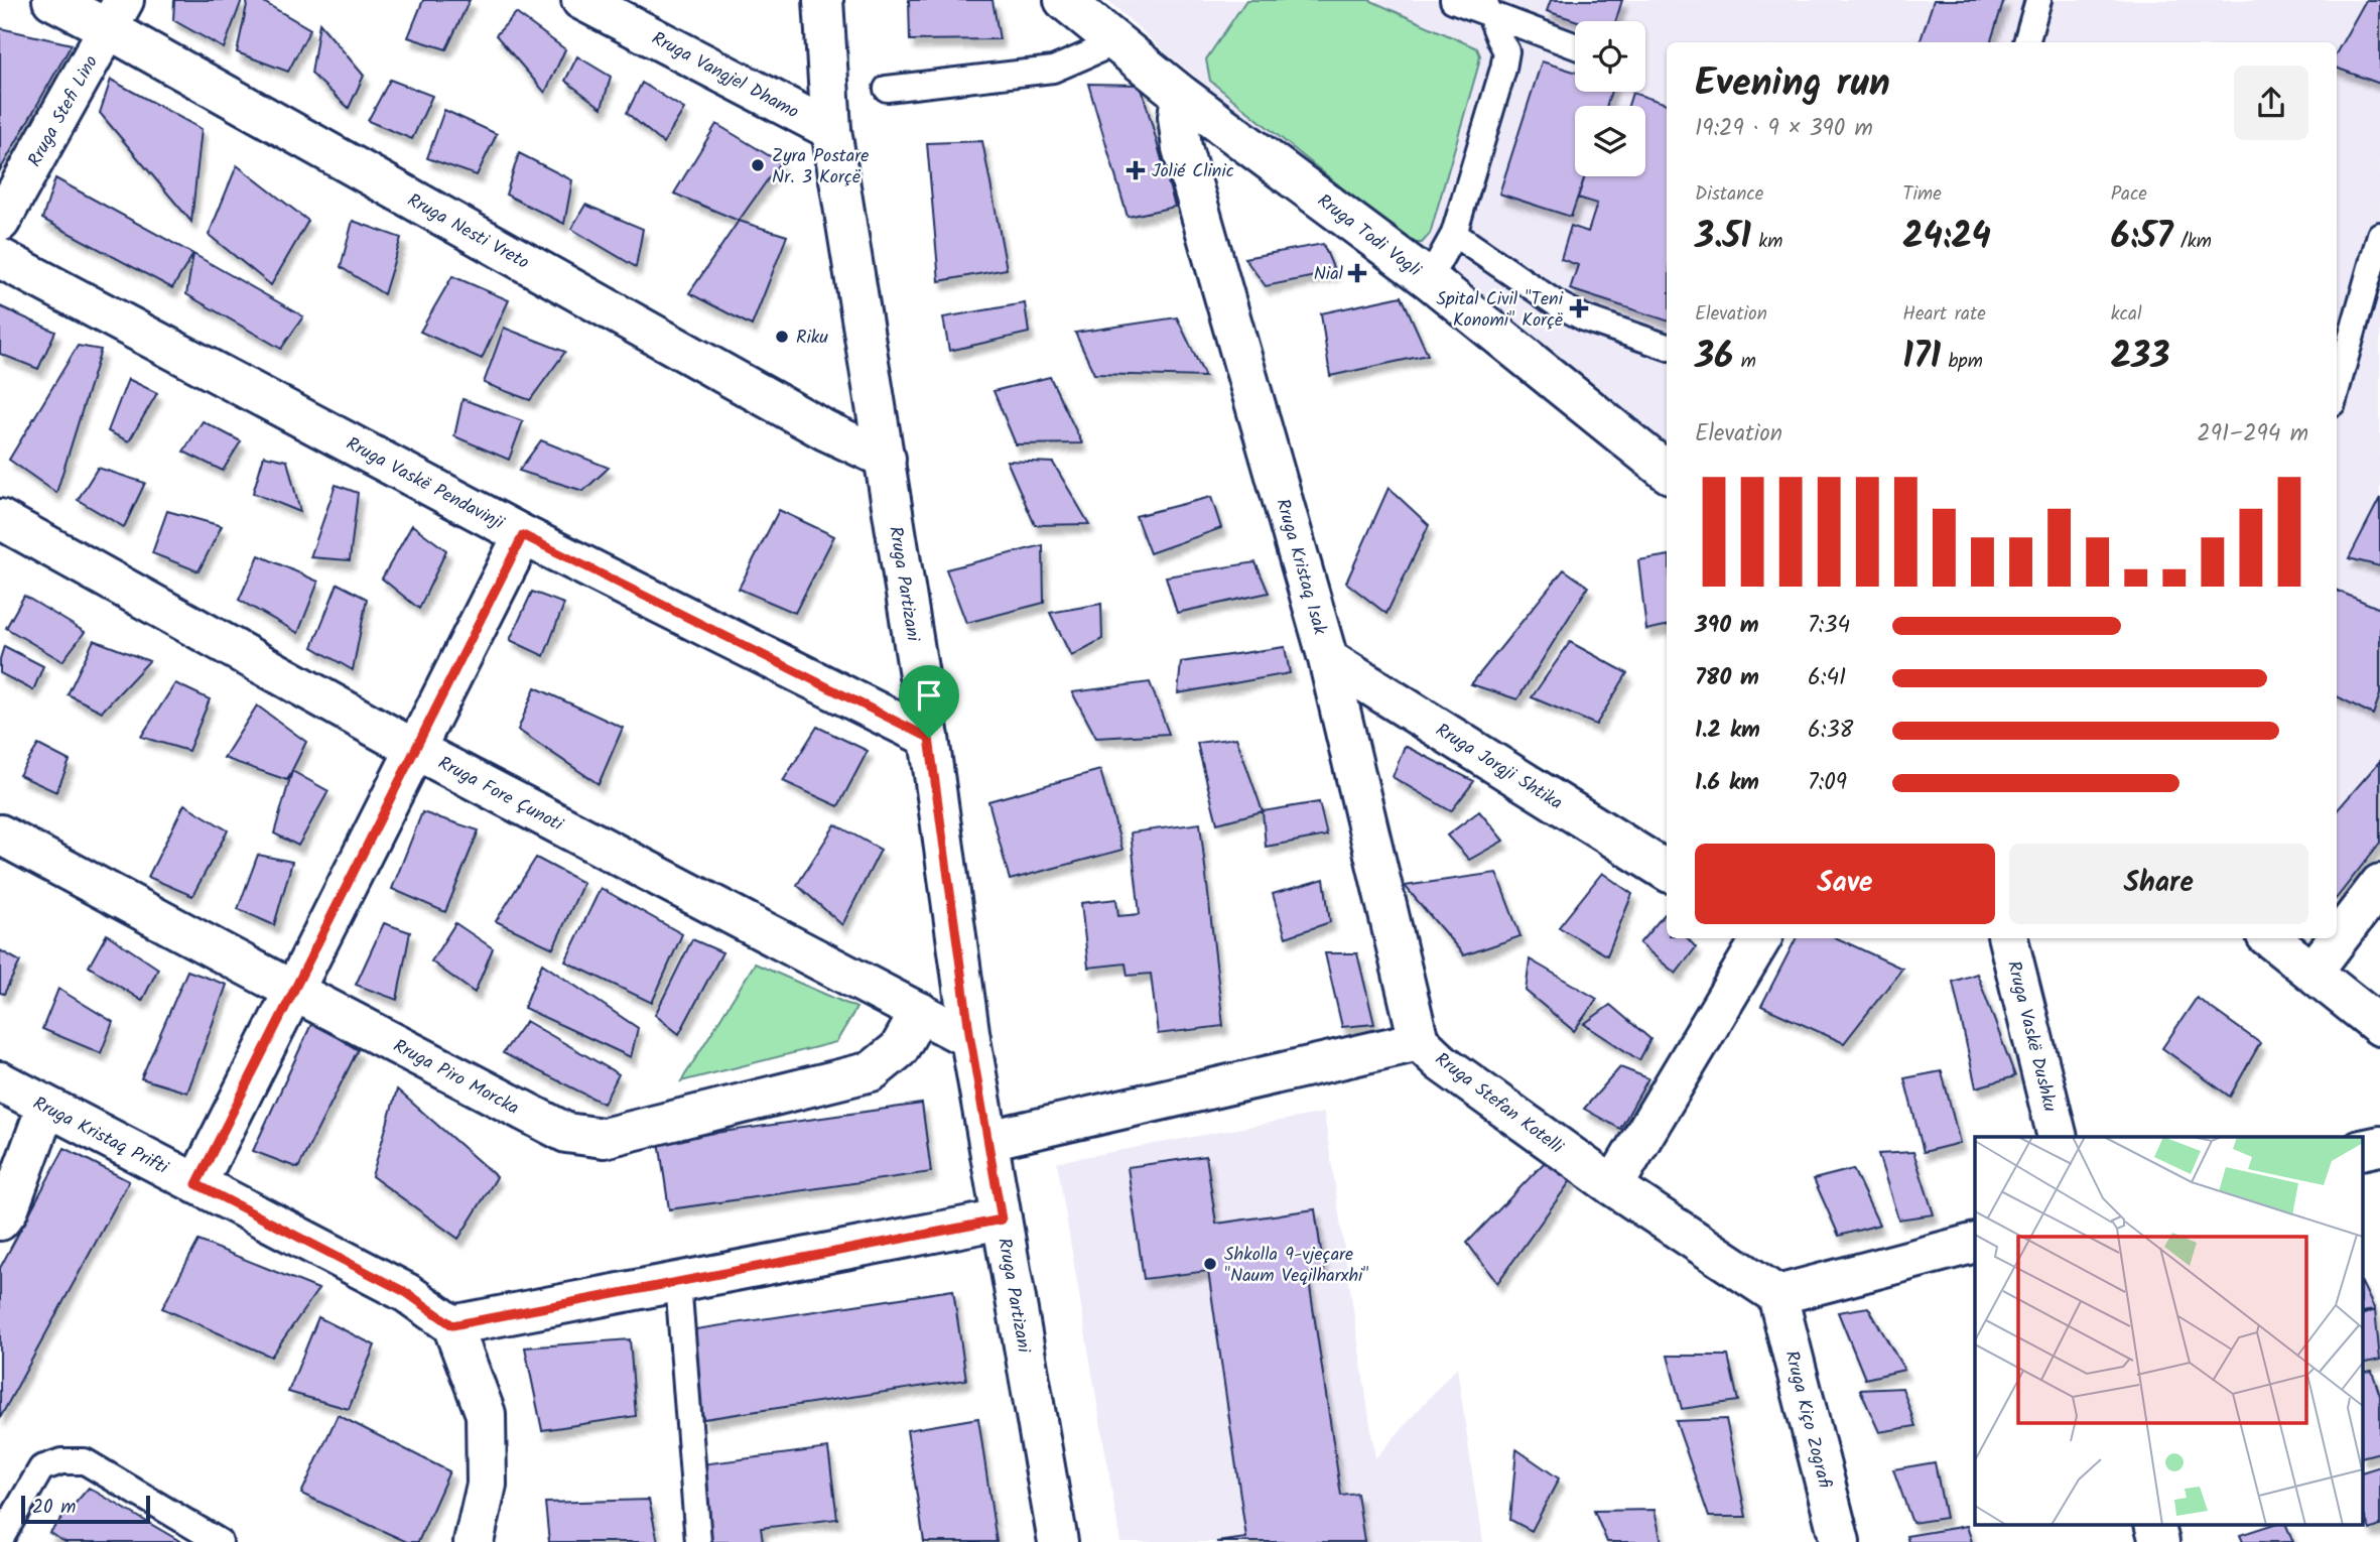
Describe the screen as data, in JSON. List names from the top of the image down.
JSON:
{
  "streets": {
    "street": [
      "Rruga Vangjel Dhamo",
      "Rruga Stefi Lino",
      "Rruga Nesti Vreto",
      "Rruga Todi Vogli",
      "Rruga Vaskë Pendavinji",
      "Rruga Kristaq Isak",
      "Rruga Partizani",
      "Rruga Jorgji Shtika",
      "Rruga Fore Çunoti",
      "Rruga Vaskë Dushku",
      "Rruga Piro Morcka",
      "Rruga Stefan Kotelli",
      "Rruga Kristaq Prifti",
      "Rruga Kiço Zografi"
    ]
  },
  "crossings": [
    ["Rruga Vangjel Dhamo", "Rruga Partizani"],
    ["Rruga Stefi Lino", "Rruga Nesti Vreto"],
    ["Rruga Nesti Vreto", "Rruga Partizani"],
    ["Rruga Todi Vogli", "Rruga Kristaq Isak"],
    ["Rruga Vaskë Pendavinji", "Rruga Partizani"],
    ["Rruga Kristaq Isak", "Rruga Jorgji Shtika"],
    ["Rruga Kristaq Isak", "Rruga Stefan Kotelli"],
    ["Rruga Partizani", "Rruga Fore Çunoti"],
    ["Rruga Partizani", "Rruga Stefan Kotelli"],
    ["Rruga Fore Çunoti", "Rruga Piro Morcka"],
    ["Rruga Stefan Kotelli", "Rruga Kiço Zografi"]
  ],
  "places": {
    "other": ["Zyra Postare Nr. 3 Korçë", "Riku", "Shkolla 9-vjeçare \"Naum Veqilharxhi\""],
    "health": ["Jolié Clinic", "Nial", "Spital Civil \"Teni Konomi\" Korçë"]
  },
  "scale_bar": "20 m",
  "page": {
    "heading": ["Evening run", "19:29 · 9 × 390 m"],
    "stats": [
      ["Distance", "3.51 km"],
      ["Time", "24:24"],
      ["Pace", "6:57 /km"],
      ["Elevation", "36 m"],
      ["Heart rate", "171 bpm"],
      ["kcal", "233"]
    ],
    "chart": ["Elevation", "291–294 m"],
    "list": [
      {
        "name": "390 m",
        "note": "7:34"
      },
      {
        "name": "780 m",
        "note": "6:41"
      },
      {
        "name": "1.2 km",
        "note": "6:38"
      },
      {
        "name": "1.6 km",
        "note": "7:09"
      }
    ],
    "buttons": ["Save", "Share"],
    "scale": "20 m"
  }
}
